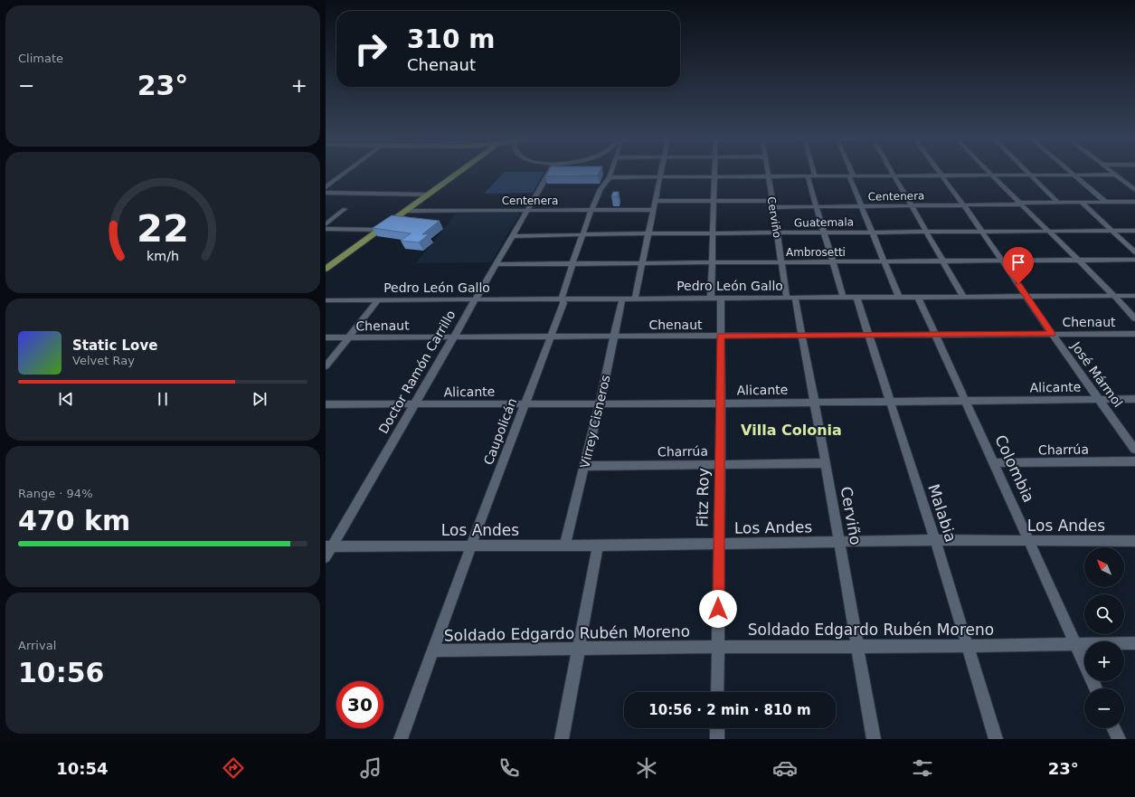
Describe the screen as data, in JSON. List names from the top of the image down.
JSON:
{
  "streets": {
    "street": [
      "Centenera",
      "Cerviño",
      "Guatemala",
      "Ambrosetti",
      "Pedro León Gallo",
      "Chenaut",
      "Doctor Ramón Carrillo",
      "José Mármol",
      "Alicante",
      "Virrey Cisneros",
      "Caupolicán",
      "Charrúa",
      "Colombia",
      "Fitz Roy",
      "Malabia",
      "Los Andes",
      "Soldado Edgardo Rubén Moreno"
    ]
  },
  "crossings": [
    ["Centenera", "Cerviño"],
    ["Centenera", "Doctor Ramón Carrillo"],
    ["Centenera", "José Mármol"],
    ["Centenera", "Caupolicán"],
    ["Cerviño", "Guatemala"],
    ["Cerviño", "Ambrosetti"],
    ["Cerviño", "Pedro León Gallo"],
    ["Cerviño", "Chenaut"],
    ["Cerviño", "Alicante"],
    ["Cerviño", "Charrúa"],
    ["Cerviño", "Los Andes"],
    ["Cerviño", "Soldado Edgardo Rubén Moreno"],
    ["Guatemala", "Doctor Ramón Carrillo"],
    ["Guatemala", "José Mármol"],
    ["Guatemala", "Caupolicán"],
    ["Guatemala", "Fitz Roy"],
    ["Ambrosetti", "Doctor Ramón Carrillo"],
    ["Ambrosetti", "José Mármol"],
    ["Ambrosetti", "Caupolicán"],
    ["Ambrosetti", "Fitz Roy"],
    ["Pedro León Gallo", "Doctor Ramón Carrillo"],
    ["Pedro León Gallo", "José Mármol"],
    ["Pedro León Gallo", "Virrey Cisneros"],
    ["Pedro León Gallo", "Caupolicán"],
    ["Pedro León Gallo", "Colombia"],
    ["Pedro León Gallo", "Fitz Roy"],
    ["Pedro León Gallo", "Malabia"],
    ["Chenaut", "Doctor Ramón Carrillo"],
    ["Chenaut", "José Mármol"],
    ["Chenaut", "Virrey Cisneros"],
    ["Chenaut", "Caupolicán"],
    ["Chenaut", "Colombia"],
    ["Chenaut", "Fitz Roy"],
    ["Chenaut", "Malabia"],
    ["Doctor Ramón Carrillo", "Alicante"],
    ["Doctor Ramón Carrillo", "Los Andes"],
    ["José Mármol", "Alicante"],
    ["Alicante", "Virrey Cisneros"],
    ["Alicante", "Caupolicán"],
    ["Alicante", "Colombia"],
    ["Alicante", "Fitz Roy"],
    ["Alicante", "Malabia"],
    ["Virrey Cisneros", "Charrúa"],
    ["Virrey Cisneros", "Los Andes"],
    ["Caupolicán", "Los Andes"],
    ["Caupolicán", "Soldado Edgardo Rubén Moreno"],
    ["Charrúa", "Colombia"],
    ["Charrúa", "Fitz Roy"],
    ["Colombia", "Los Andes"],
    ["Colombia", "Soldado Edgardo Rubén Moreno"],
    ["Fitz Roy", "Los Andes"],
    ["Fitz Roy", "Soldado Edgardo Rubén Moreno"],
    ["Malabia", "Los Andes"],
    ["Malabia", "Soldado Edgardo Rubén Moreno"]
  ],
  "districts": ["Villa Colonia"],
  "north": "top left",
  "page": {
    "tile": [
      "Climate",
      ["Range · 94%", "470 km"],
      ["Arrival", "10:56"]
    ],
    "turn": ["310 m", "Chenaut"],
    "heat": ["−", "23°", "+"],
    "song": ["Static Love", "Velvet Ray"],
    "map_buttons": ["+", "−"],
    "limit": "30",
    "trip": "10:56 · 2 min · 810 m",
    "tabs": ["10:54", "23°"],
    "gauge": ["22", "km/h"]
  }
}
